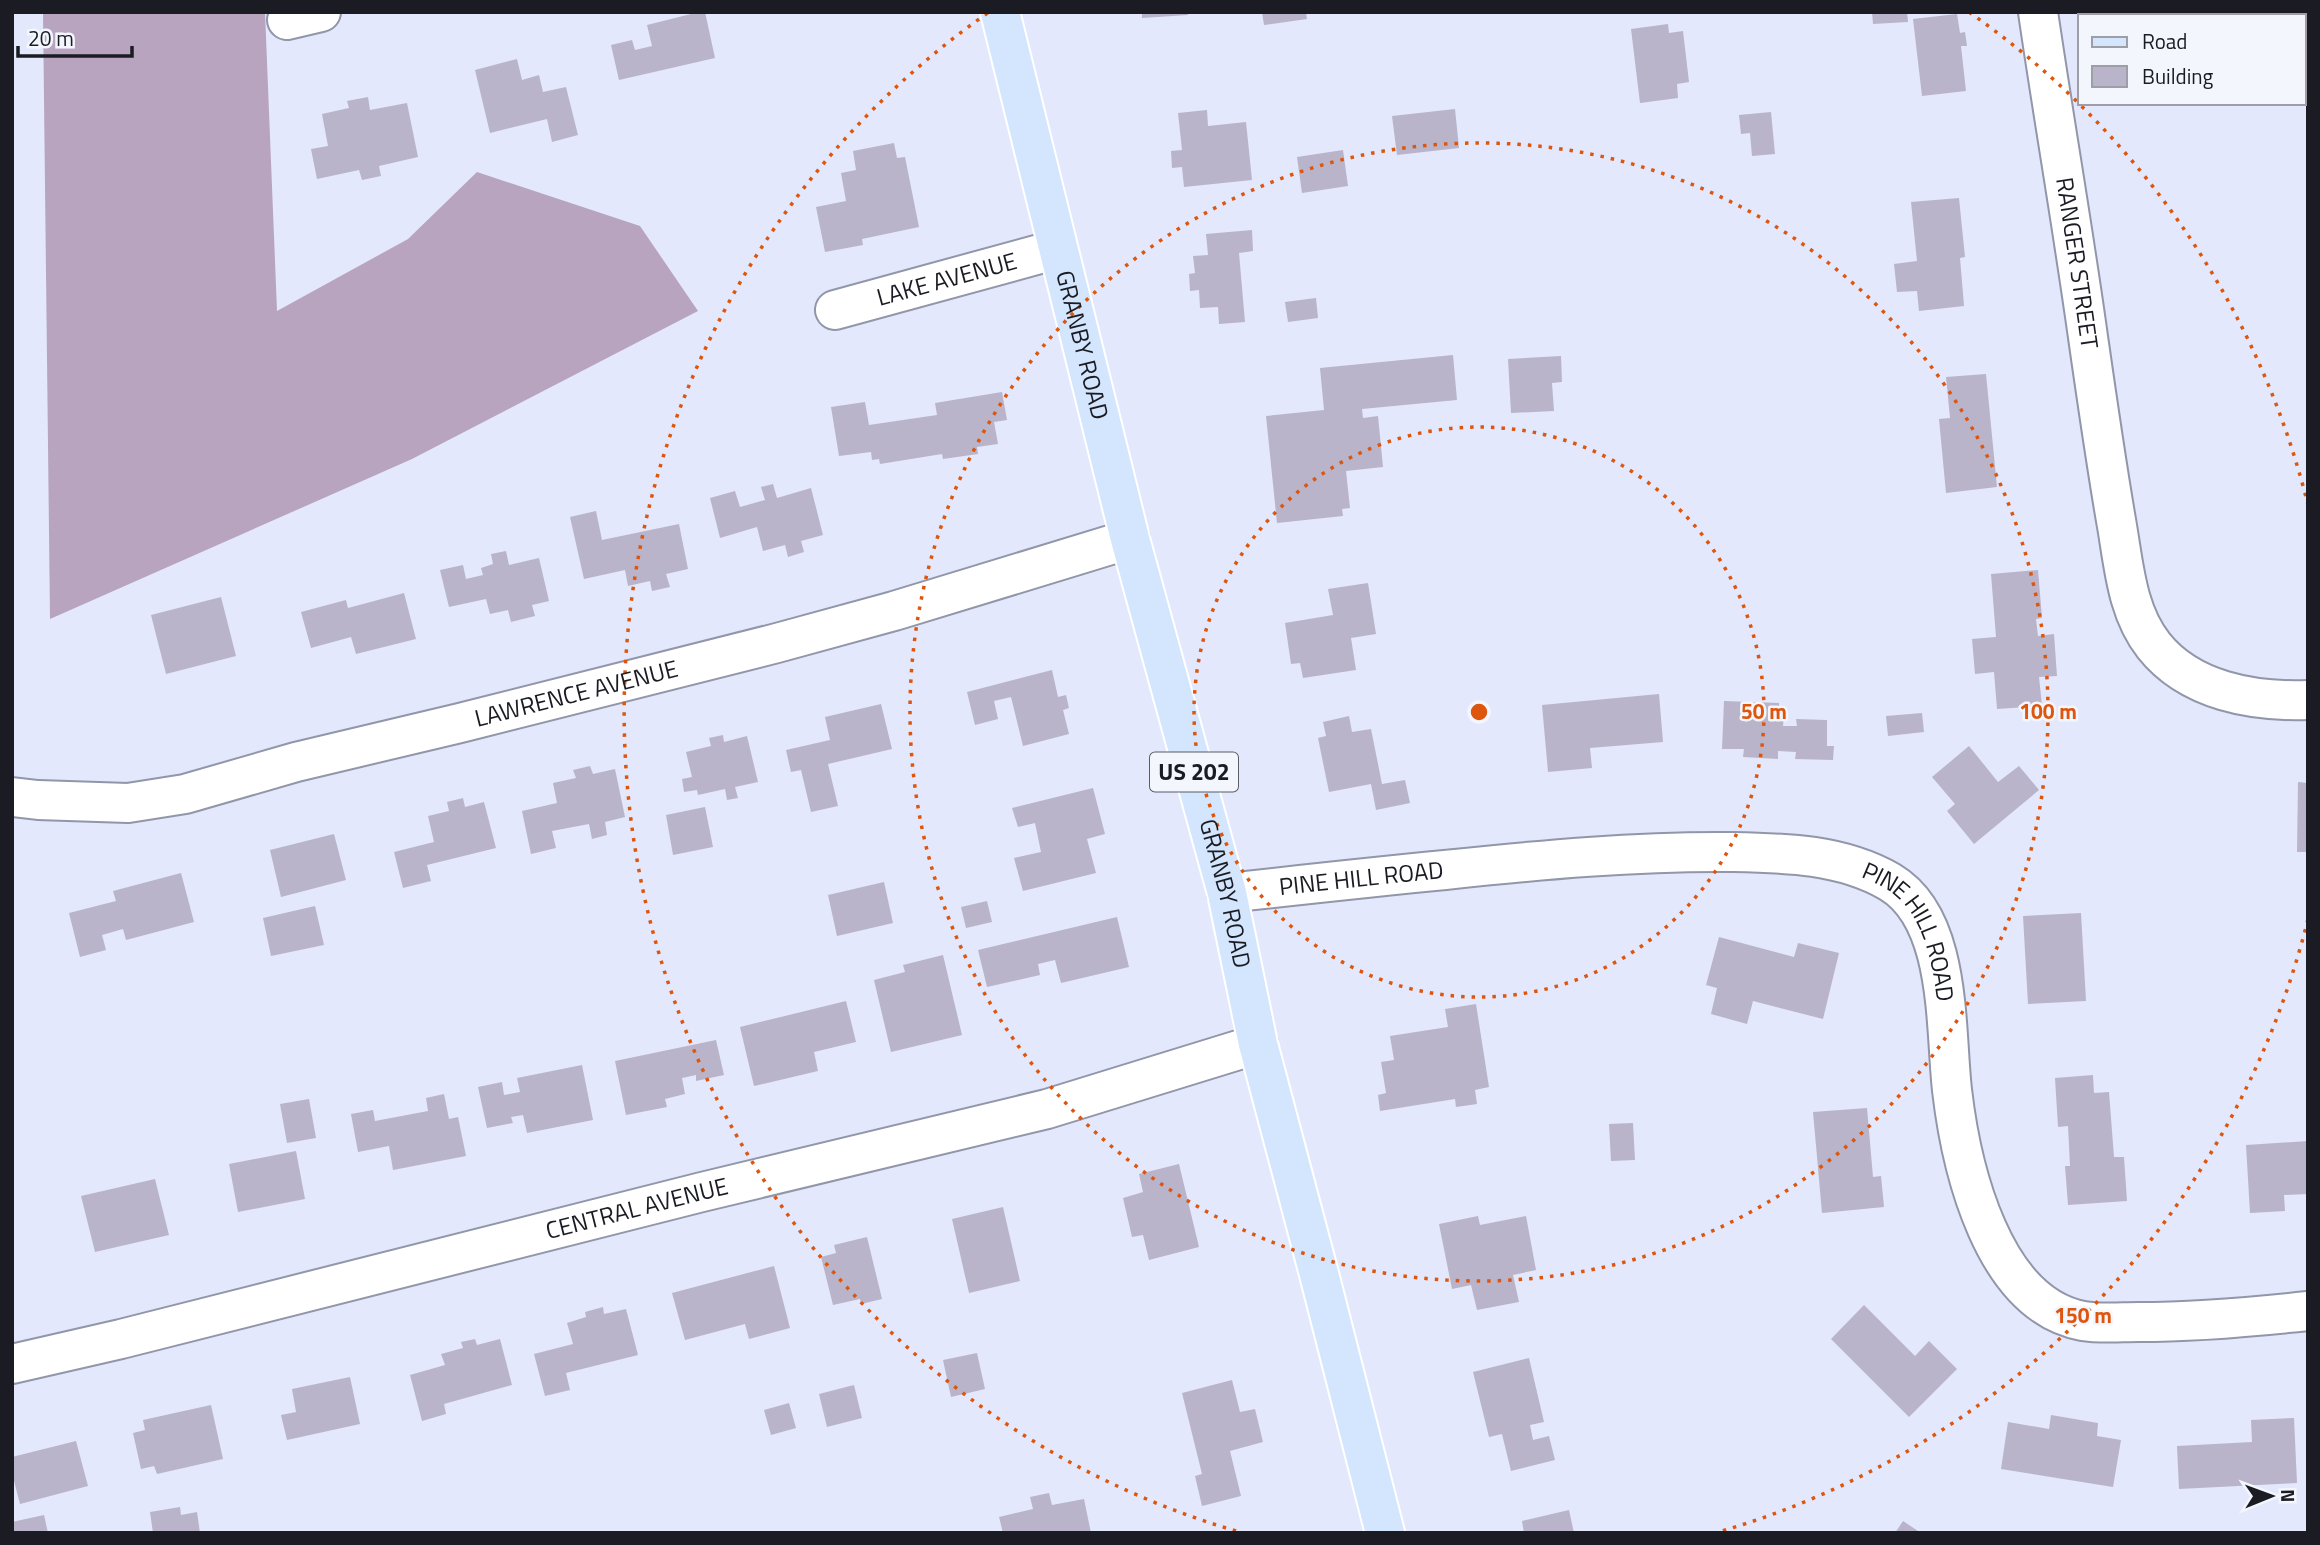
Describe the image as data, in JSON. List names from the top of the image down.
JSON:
{
  "streets": {
    "main road": ["GRANBY ROAD", "US 202"],
    "street": [
      "RANGER STREET",
      "LAKE AVENUE",
      "LAWRENCE AVENUE",
      "PINE HILL ROAD",
      "CENTRAL AVENUE"
    ]
  },
  "crossings": [
    ["LAKE AVENUE", "GRANBY ROAD"],
    ["GRANBY ROAD", "LAWRENCE AVENUE"],
    ["GRANBY ROAD", "PINE HILL ROAD"],
    ["GRANBY ROAD", "CENTRAL AVENUE"]
  ],
  "legend": ["Road", "Building"],
  "scale_bar": "20 m",
  "north": "right",
  "rings": ["50 m", "100 m", "150 m"]
}
